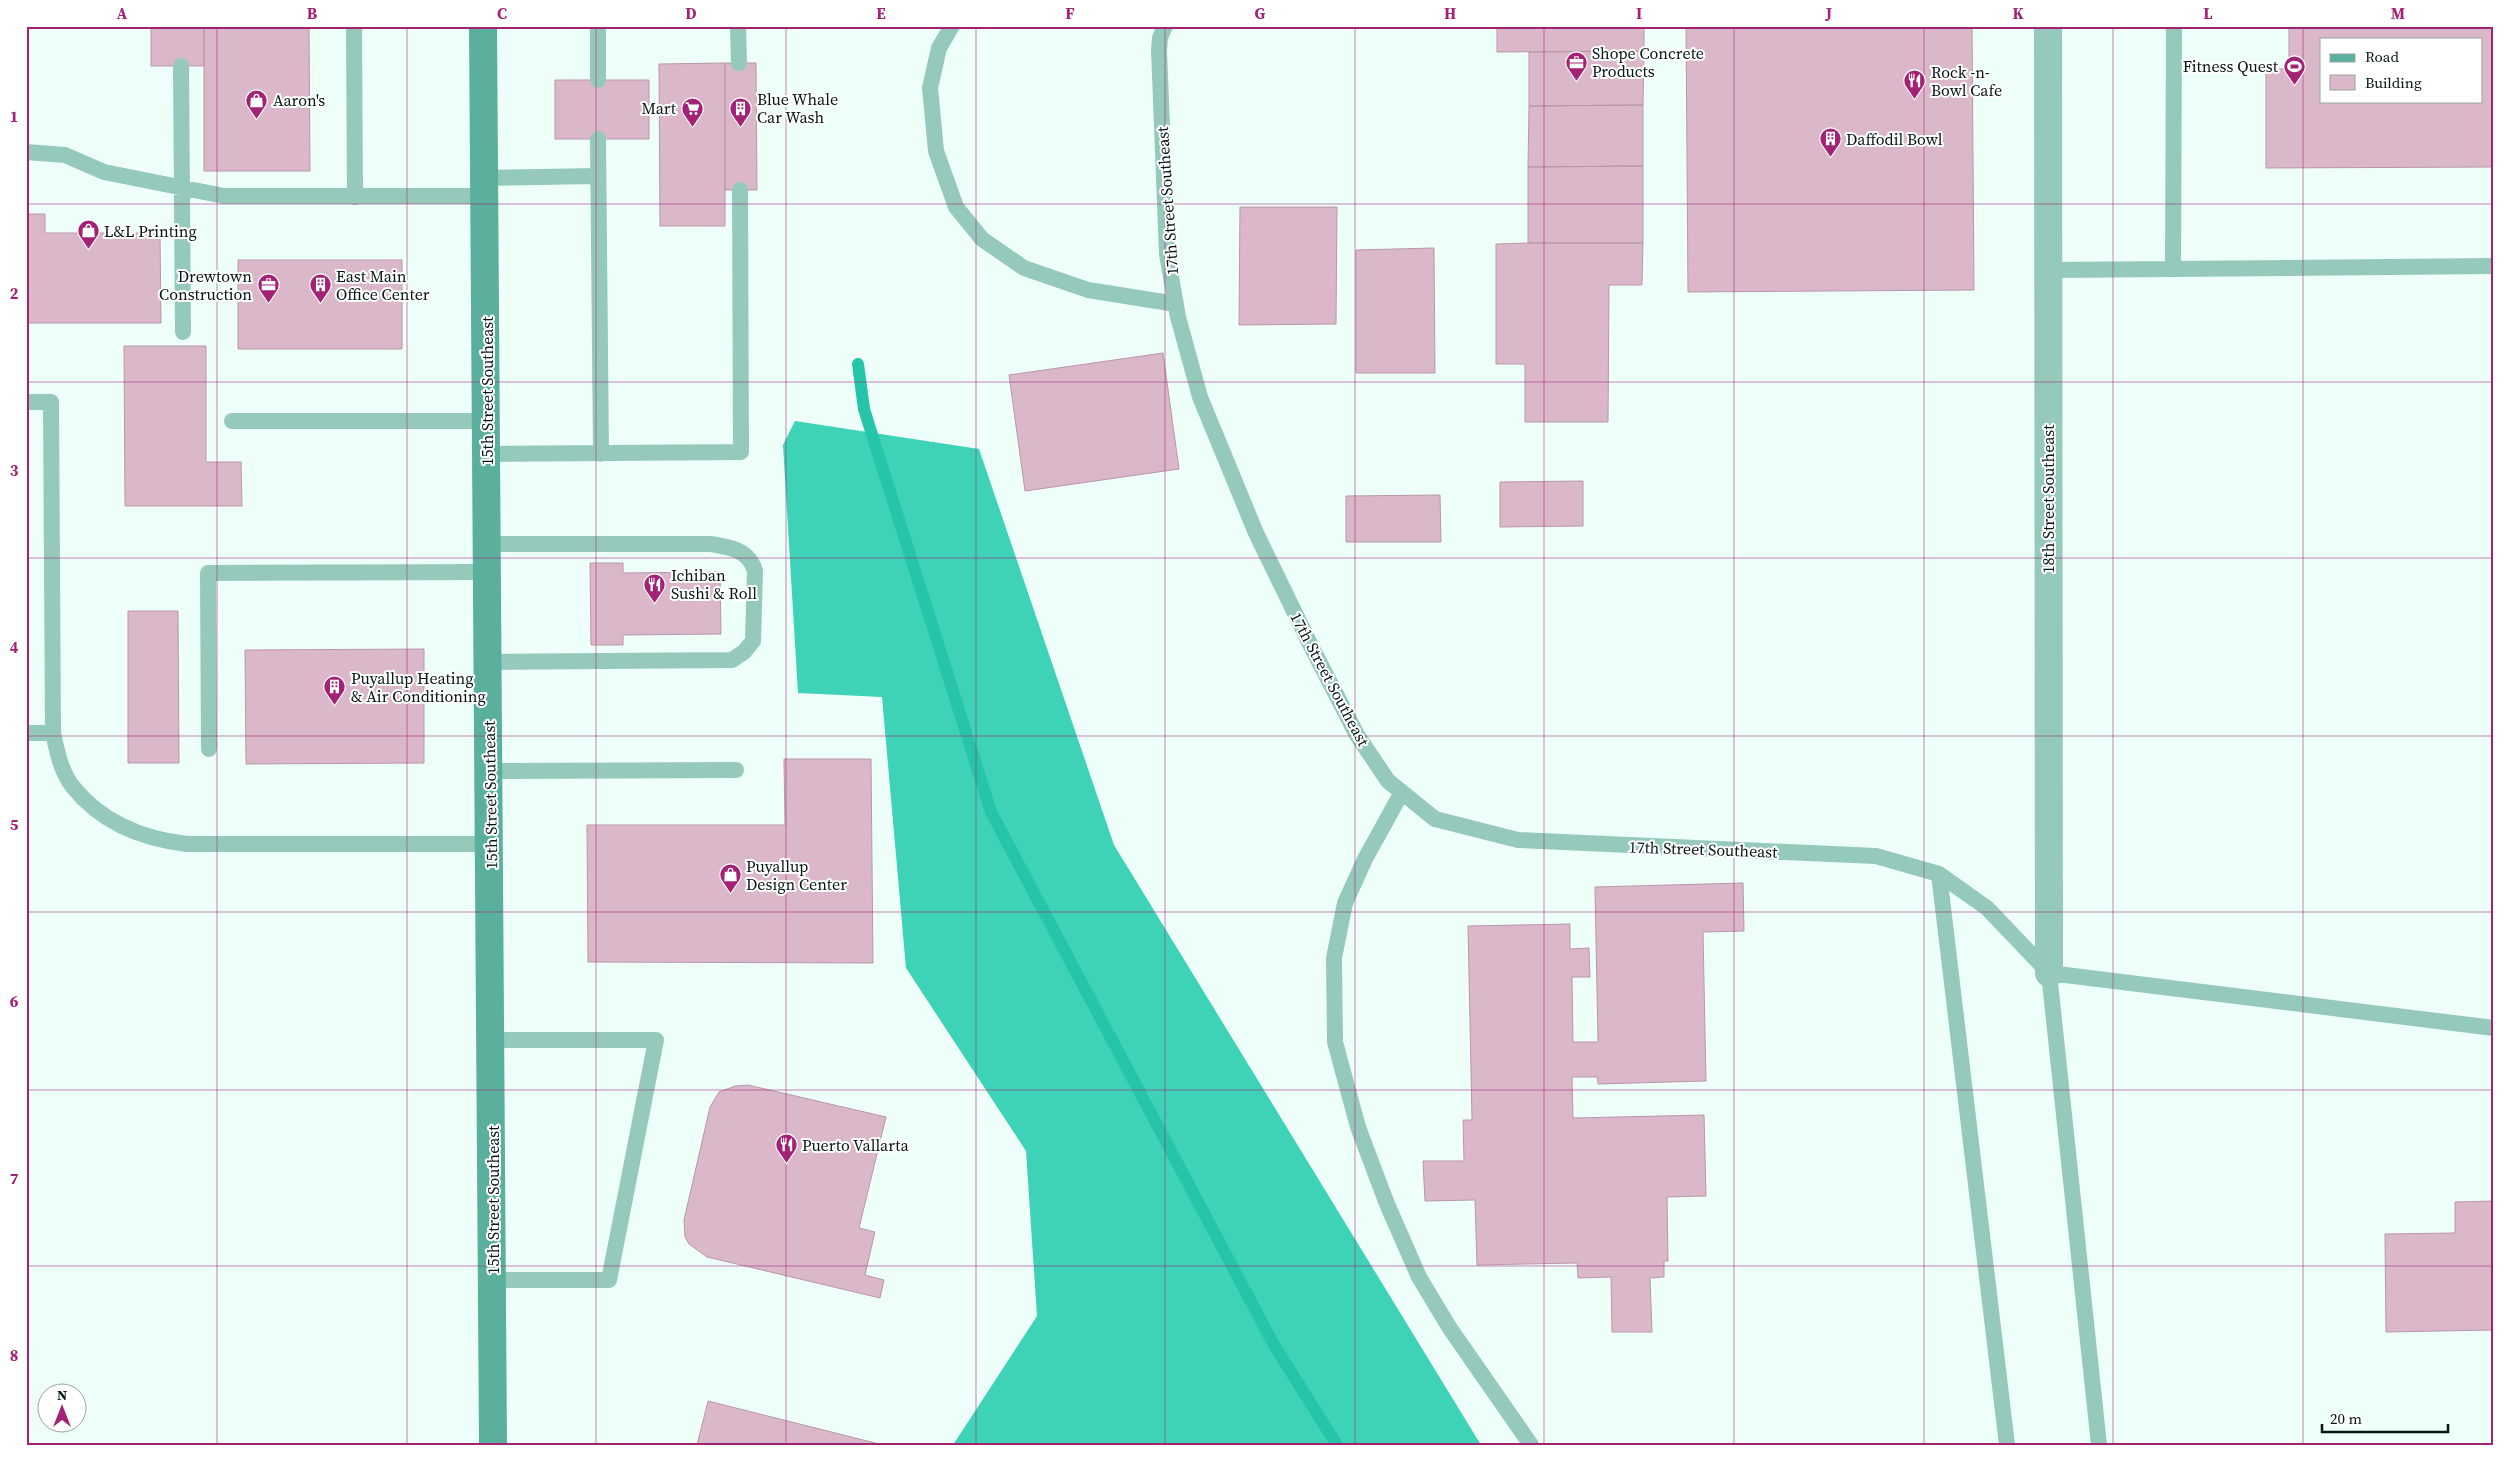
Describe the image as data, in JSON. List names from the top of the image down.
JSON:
{
  "streets": {
    "street": ["15th Street Southeast", "18th Street Southeast"],
    "lane": ["17th Street Southeast"]
  },
  "crossings": [
    ["17th Street Southeast", "18th Street Southeast"]
  ],
  "places": {
    "office": ["Shope Concrete Products", "Drewtown Construction"],
    "sports": ["Fitness Quest"],
    "restaurant": ["Rock -n- Bowl Cafe", "Ichiban Sushi & Roll", "Puerto Vallarta"],
    "shop": ["Aaron's", "L&L Printing", "Puyallup Design Center"],
    "supermarket": ["Mart"],
    "building": [
      "Blue Whale Car Wash",
      "Daffodil Bowl",
      "East Main Office Center",
      "Puyallup Heating & Air Conditioning"
    ]
  },
  "legend": ["Road", "Building"],
  "scale_bar": "20 m",
  "north": "top",
  "grid": {
    "columns": [
      "A",
      "B",
      "C",
      "D",
      "E",
      "F",
      "G",
      "H",
      "I",
      "J",
      "K",
      "L",
      "M"
    ],
    "rows": [
      "1",
      "2",
      "3",
      "4",
      "5",
      "6",
      "7",
      "8"
    ]
  }
}
